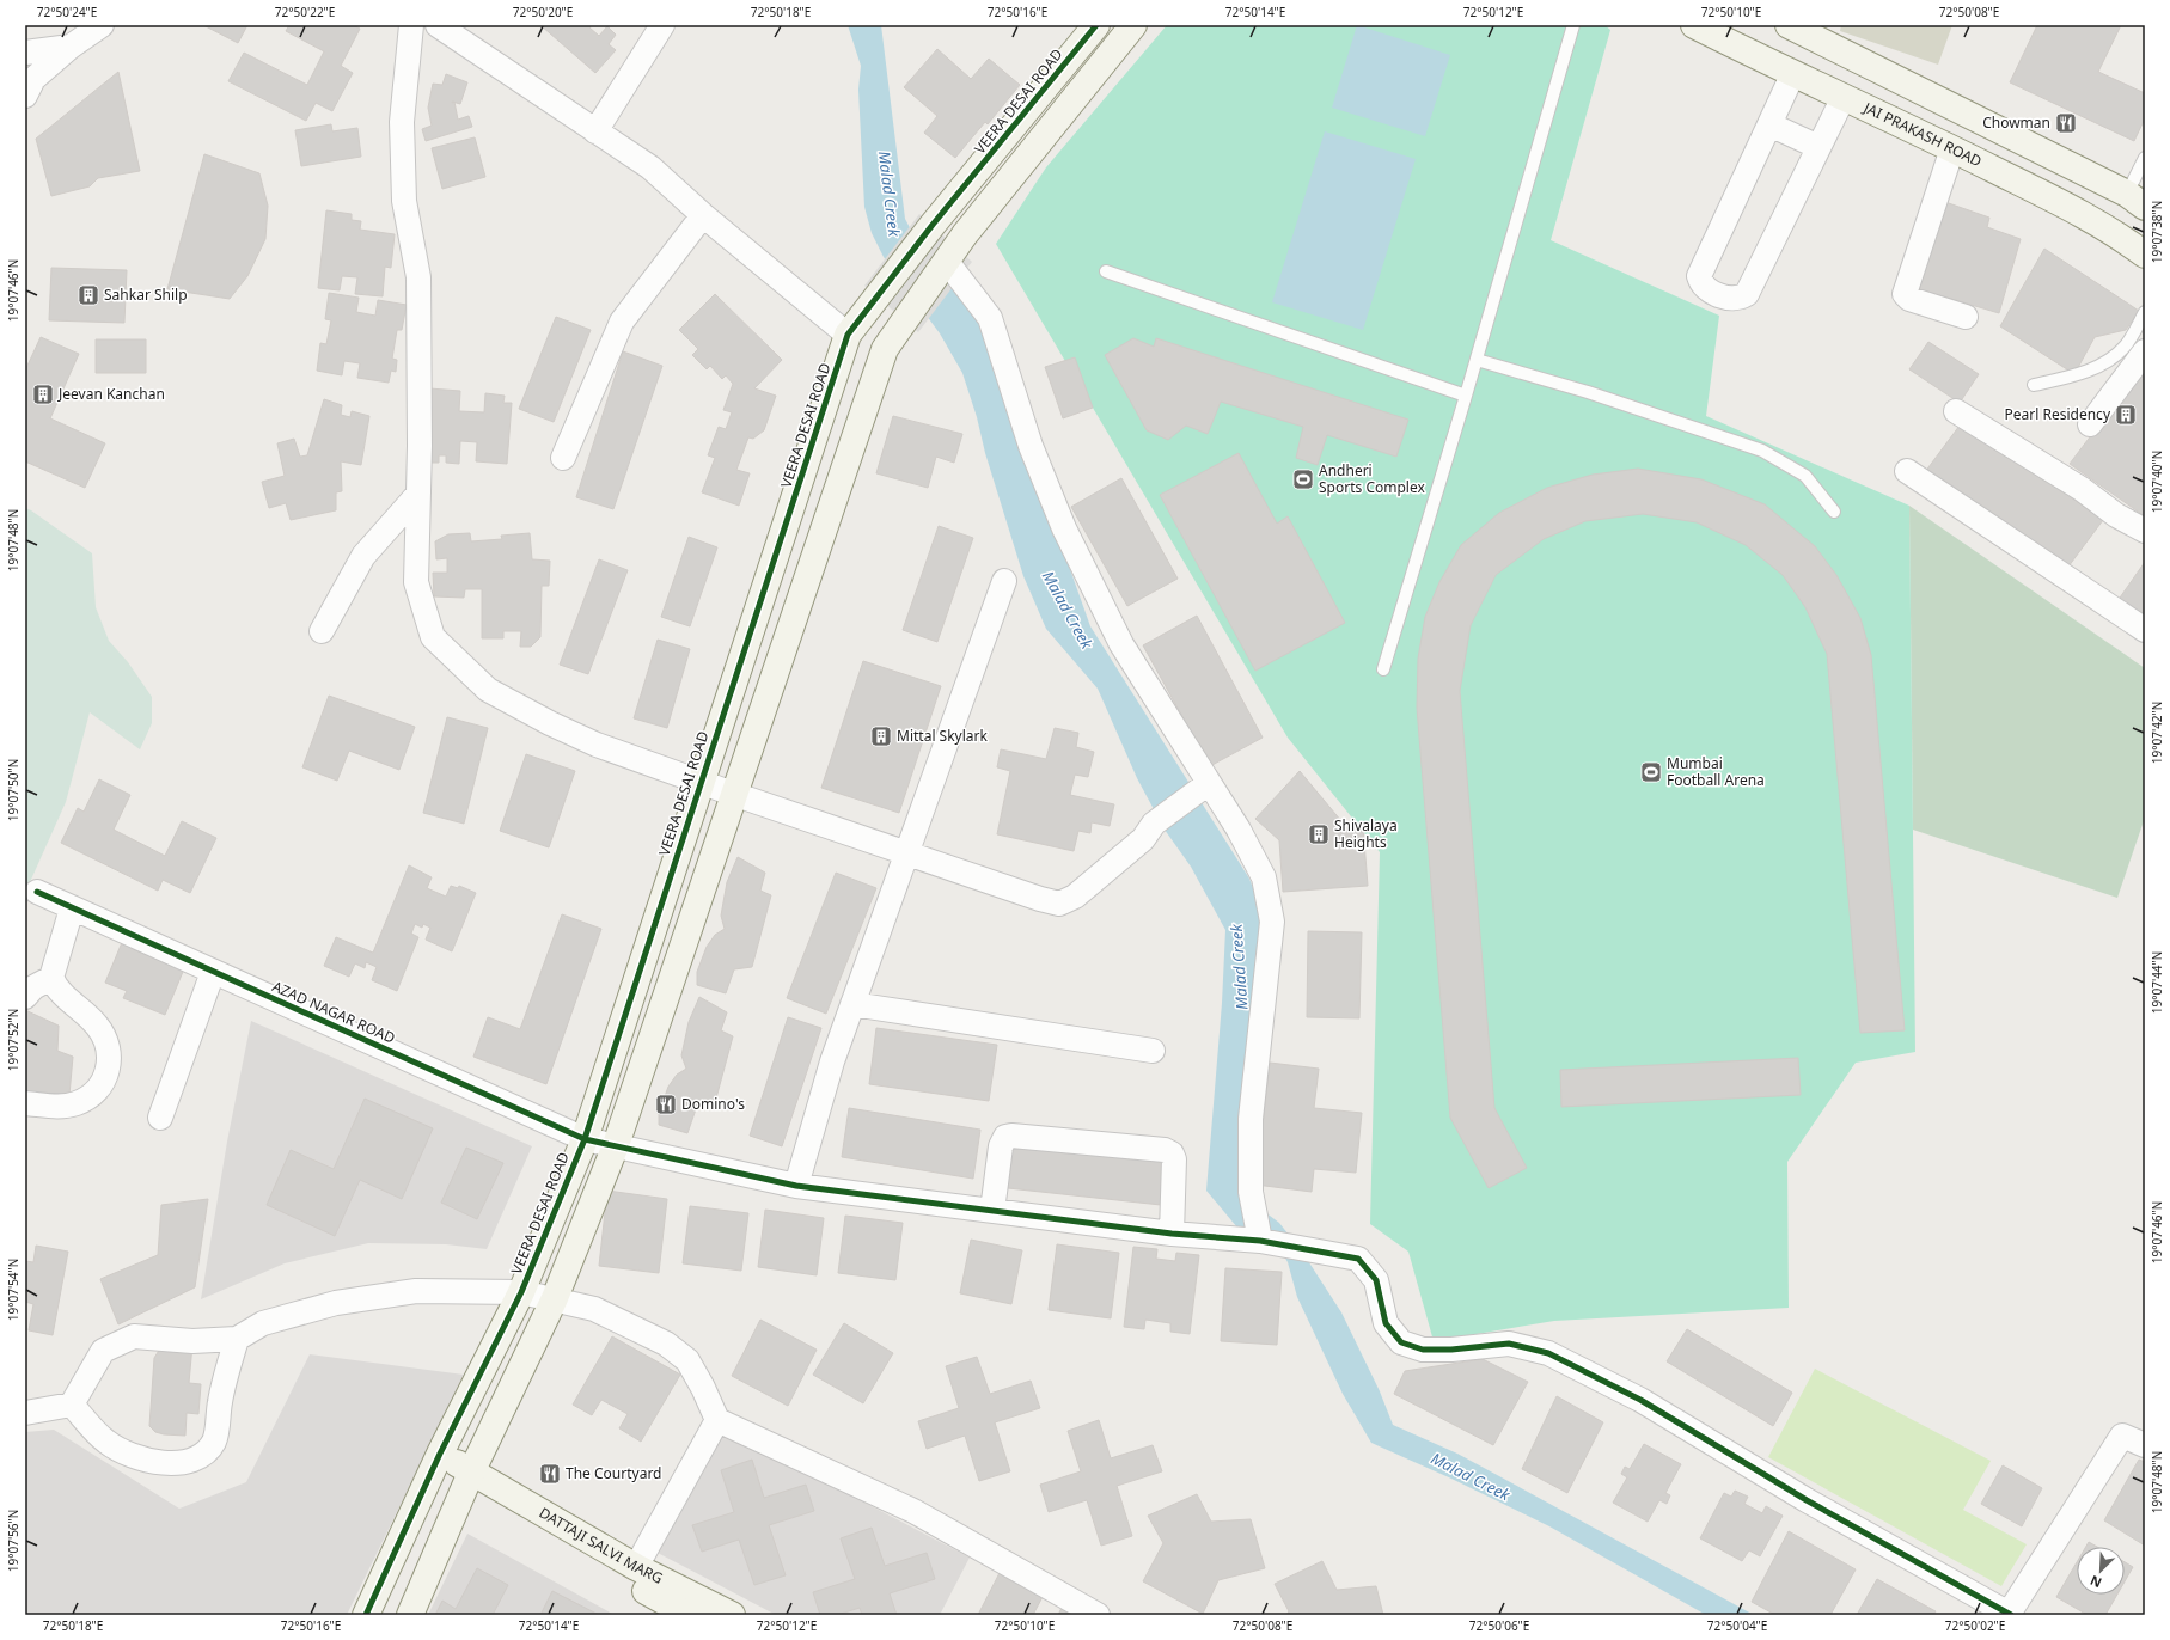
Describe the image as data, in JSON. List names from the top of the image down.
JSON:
{
  "streets": {
    "street": [
      "VEERA DESAI ROAD",
      "JAI PRAKASH ROAD",
      "AZAD NAGAR ROAD",
      "DATTAJI SALVI MARG"
    ]
  },
  "crossings": [
    ["VEERA DESAI ROAD", "AZAD NAGAR ROAD"],
    ["VEERA DESAI ROAD", "DATTAJI SALVI MARG"]
  ],
  "water": ["Malad Creek"],
  "places": {
    "restaurant": ["Chowman", "Domino's", "The Courtyard"],
    "building": [
      "Sahkar Shilp",
      "Jeevan Kanchan",
      "Pearl Residency",
      "Mittal Skylark",
      "Shivalaya Heights"
    ],
    "sports": ["Andheri Sports Complex", "Mumbai Football Arena"]
  },
  "north": "bottom left",
  "coordinates": [
    "72°50'24\"E",
    "72°50'22\"E",
    "72°50'20\"E",
    "72°50'18\"E",
    "72°50'16\"E",
    "72°50'14\"E",
    "72°50'12\"E",
    "72°50'10\"E",
    "72°50'08\"E",
    "19°07'38\"N",
    "19°07'46\"N",
    "19°07'40\"N",
    "19°07'48\"N",
    "19°07'42\"N",
    "19°07'50\"N",
    "19°07'44\"N",
    "19°07'52\"N",
    "19°07'54\"N",
    "19°07'56\"N",
    "72°50'06\"E",
    "72°50'04\"E",
    "72°50'02\"E"
  ]
}
